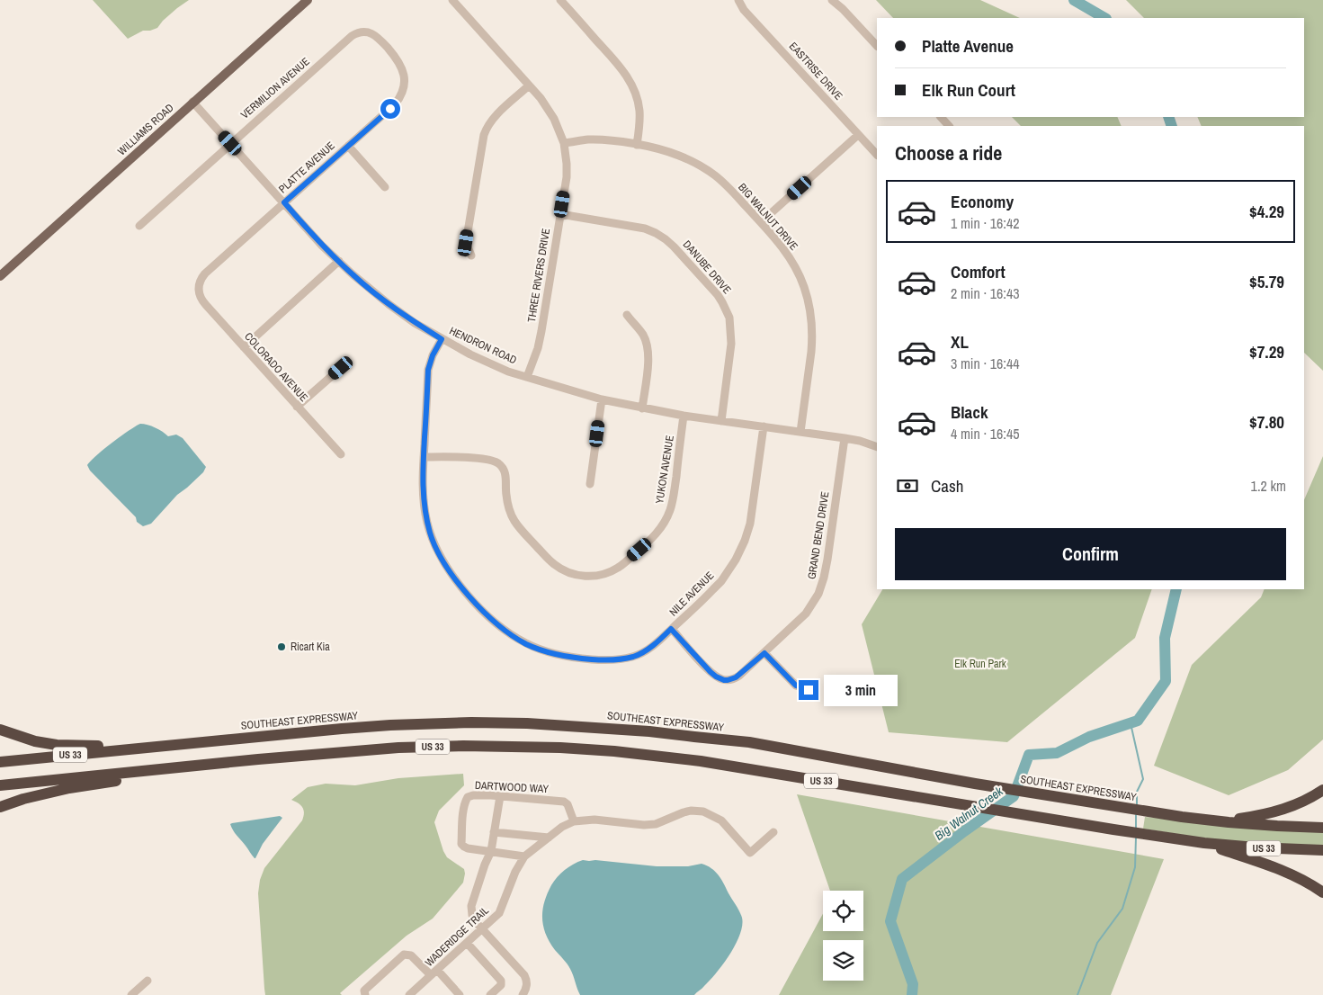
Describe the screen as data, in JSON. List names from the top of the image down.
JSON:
{
  "streets": {
    "highway": ["SOUTHEAST EXPRESSWAY", "US 33"],
    "main road": ["WILLIAMS ROAD"],
    "street": [
      "EASTRISE DRIVE",
      "VERMILION AVENUE",
      "PLATTE AVENUE",
      "BIG WALNUT DRIVE",
      "DANUBE DRIVE",
      "THREE RIVERS DRIVE",
      "HENDRON ROAD",
      "COLORADO AVENUE",
      "YUKON AVENUE",
      "GRAND BEND DRIVE",
      "NILE AVENUE",
      "DARTWOOD WAY",
      "WADERIDGE TRAIL"
    ]
  },
  "crossings": [
    ["VERMILION AVENUE", "PLATTE AVENUE"],
    ["VERMILION AVENUE", "HENDRON ROAD"],
    ["WILLIAMS ROAD", "HENDRON ROAD"],
    ["PLATTE AVENUE", "HENDRON ROAD"],
    ["PLATTE AVENUE", "COLORADO AVENUE"],
    ["BIG WALNUT DRIVE", "THREE RIVERS DRIVE"],
    ["BIG WALNUT DRIVE", "HENDRON ROAD"],
    ["DANUBE DRIVE", "THREE RIVERS DRIVE"],
    ["DANUBE DRIVE", "HENDRON ROAD"],
    ["THREE RIVERS DRIVE", "HENDRON ROAD"],
    ["HENDRON ROAD", "YUKON AVENUE"],
    ["HENDRON ROAD", "GRAND BEND DRIVE"],
    ["HENDRON ROAD", "NILE AVENUE"],
    ["YUKON AVENUE", "NILE AVENUE"],
    ["GRAND BEND DRIVE", "NILE AVENUE"],
    ["DARTWOOD WAY", "WADERIDGE TRAIL"]
  ],
  "water": ["Big Walnut Creek"],
  "parks": ["Elk Run Park"],
  "places": ["Ricart Kia"],
  "page": {
    "banner": ["Platte Avenue", "Elk Run Court"],
    "heading": "Choose a ride",
    "list": [
      {
        "name": "Economy",
        "note": "1 min · 16:42",
        "value": "$4.29"
      },
      {
        "name": "Comfort",
        "note": "2 min · 16:43",
        "value": "$5.79"
      },
      {
        "name": "XL",
        "note": "3 min · 16:44",
        "value": "$7.29"
      },
      {
        "name": "Black",
        "note": "4 min · 16:45",
        "value": "$7.80"
      }
    ],
    "pay": ["Cash", "1.2 km"],
    "buttons": "Confirm",
    "bubble": "3 min"
  }
}
